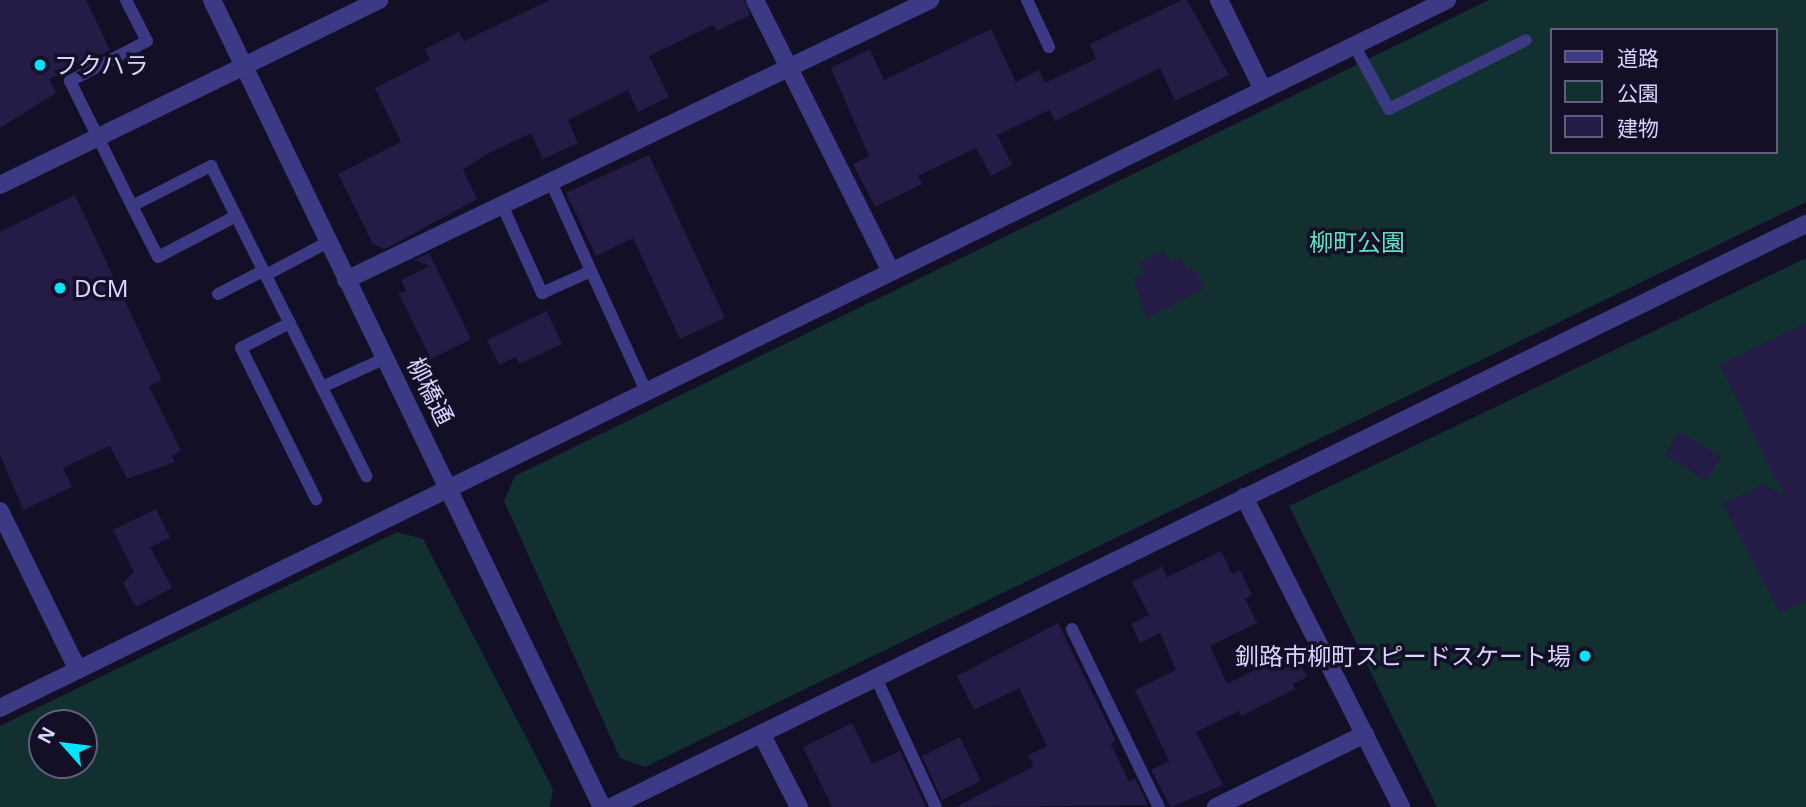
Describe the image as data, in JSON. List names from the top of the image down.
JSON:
{
  "streets": {
    "street": ["柳橋通"]
  },
  "parks": ["柳町公園"],
  "places": ["フクハラ", "DCM", "釧路市柳町スピードスケート場"],
  "legend": ["道路", "公園", "建物"],
  "north": "top left"
}
